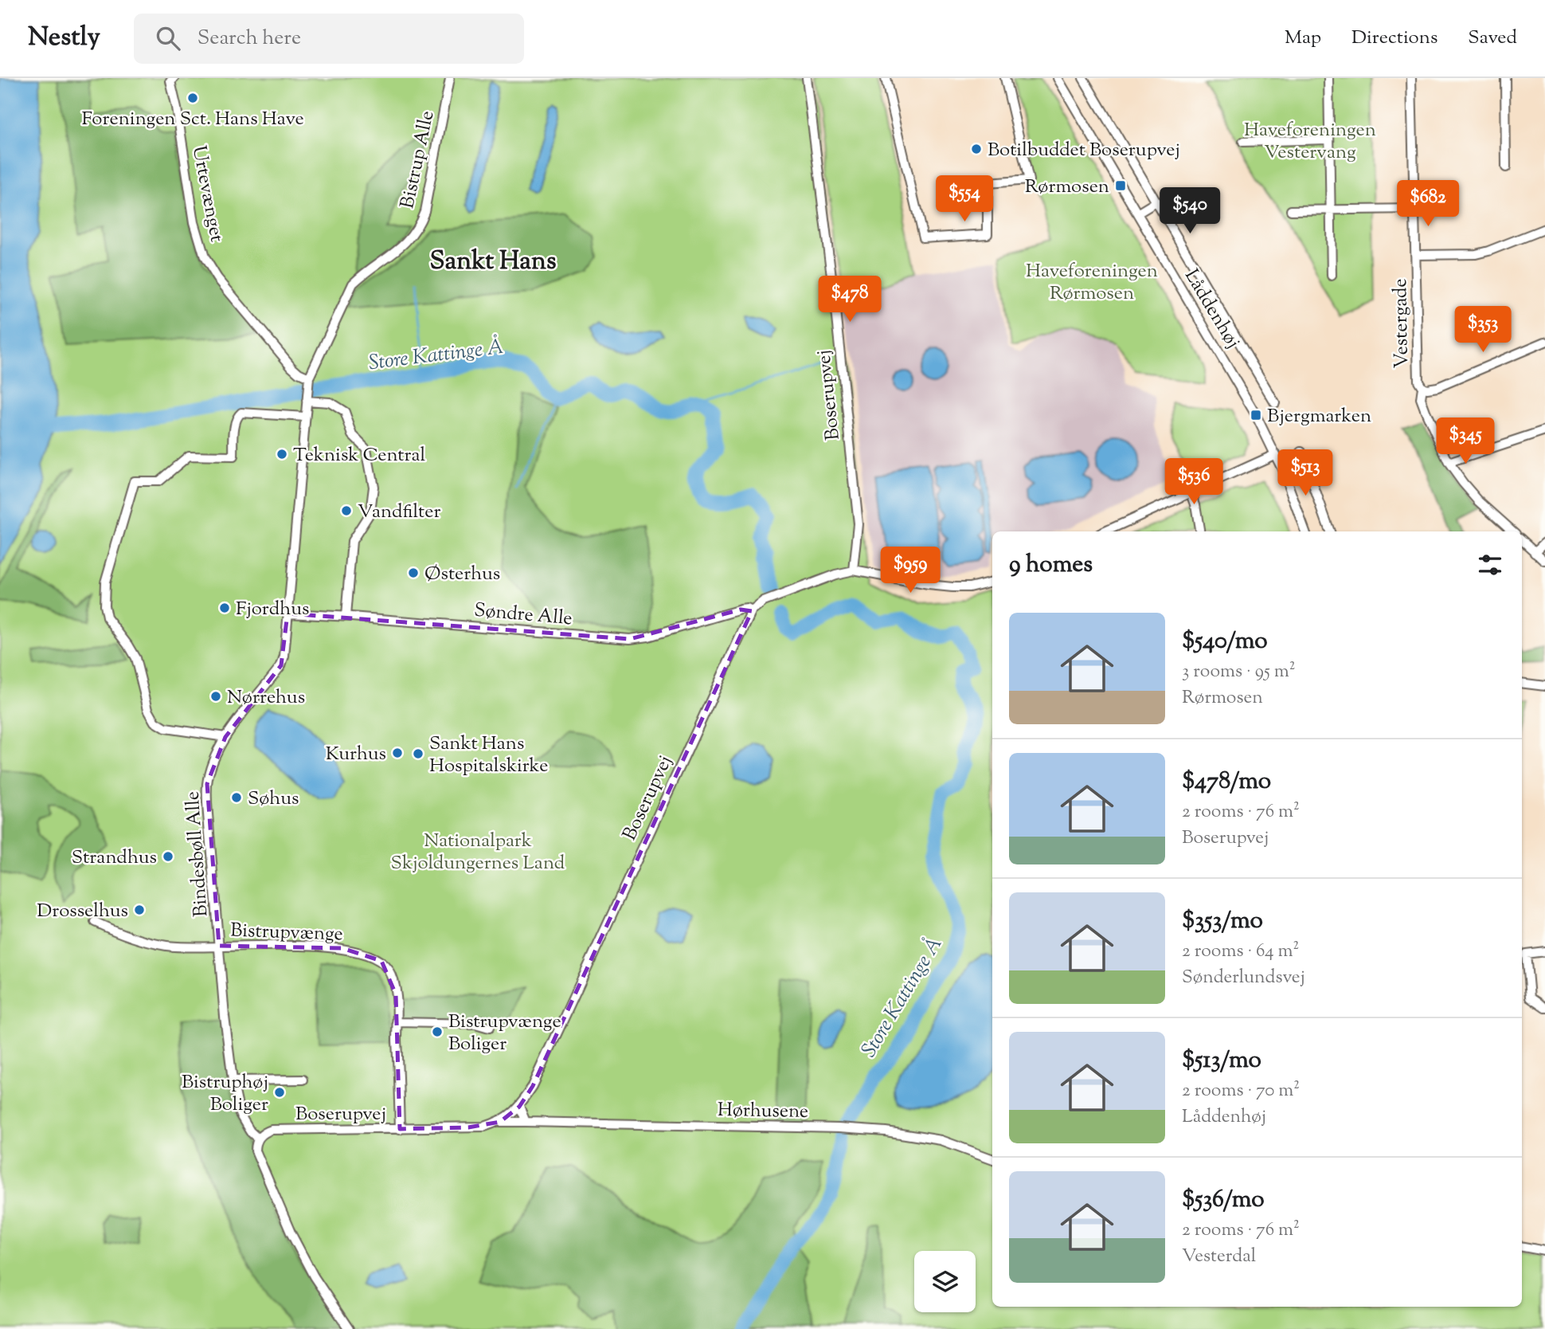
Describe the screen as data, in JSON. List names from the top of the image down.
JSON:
{
  "streets": {
    "street": [
      "Bistrup Alle",
      "Urtevænget",
      "Låddenhøj",
      "Vestergade",
      "Boserupvej",
      "Søndre Alle",
      "Bindesbøll Alle",
      "Bistrupvænge",
      "Hørhusene"
    ]
  },
  "crossings": [
    ["Bistrup Alle", "Bindesbøll Alle"],
    ["Urtevænget", "Bindesbøll Alle"],
    ["Boserupvej", "Søndre Alle"],
    ["Boserupvej", "Bindesbøll Alle"],
    ["Boserupvej", "Bistrupvænge"],
    ["Boserupvej", "Hørhusene"],
    ["Søndre Alle", "Bindesbøll Alle"],
    ["Bindesbøll Alle", "Bistrupvænge"]
  ],
  "districts": ["Sankt Hans"],
  "water": ["Store Kattinge Å"],
  "parks": ["Haveforeningen Vestervang", "Haveforeningen Rørmosen", "Nationalpark Skjoldungernes Land"],
  "places": {
    "other": [
      "Foreningen Sct. Hans Have",
      "Botilbuddet Boserupvej",
      "Teknisk Central",
      "Vandfilter",
      "Østerhus",
      "Fjordhus",
      "Nørrehus",
      "Kurhus",
      "Sankt Hans Hospitalskirke",
      "Søhus",
      "Strandhus",
      "Drosselhus",
      "Bistrupvænge Boliger",
      "Bistruphøj Boliger"
    ],
    "transit": ["Rørmosen", "Bjergmarken"]
  },
  "page": {
    "header": "Nestly",
    "search": "Search here",
    "nav": ["Map", "Directions", "Saved"],
    "price": [
      "$554",
      "$682",
      "$540",
      "$478",
      "$353",
      "$345",
      "$513",
      "$536",
      "$959"
    ],
    "heading": "9 homes",
    "list": [
      {
        "name": "$540/mo",
        "note": "3 rooms · 95 m² · Rørmosen"
      },
      {
        "name": "$478/mo",
        "note": "2 rooms · 76 m² · Boserupvej"
      },
      {
        "name": "$353/mo",
        "note": "2 rooms · 64 m² · Sønderlundsvej"
      },
      {
        "name": "$513/mo",
        "note": "2 rooms · 70 m² · Låddenhøj"
      },
      {
        "name": "$536/mo",
        "note": "2 rooms · 76 m² · Vesterdal"
      }
    ]
  }
}
